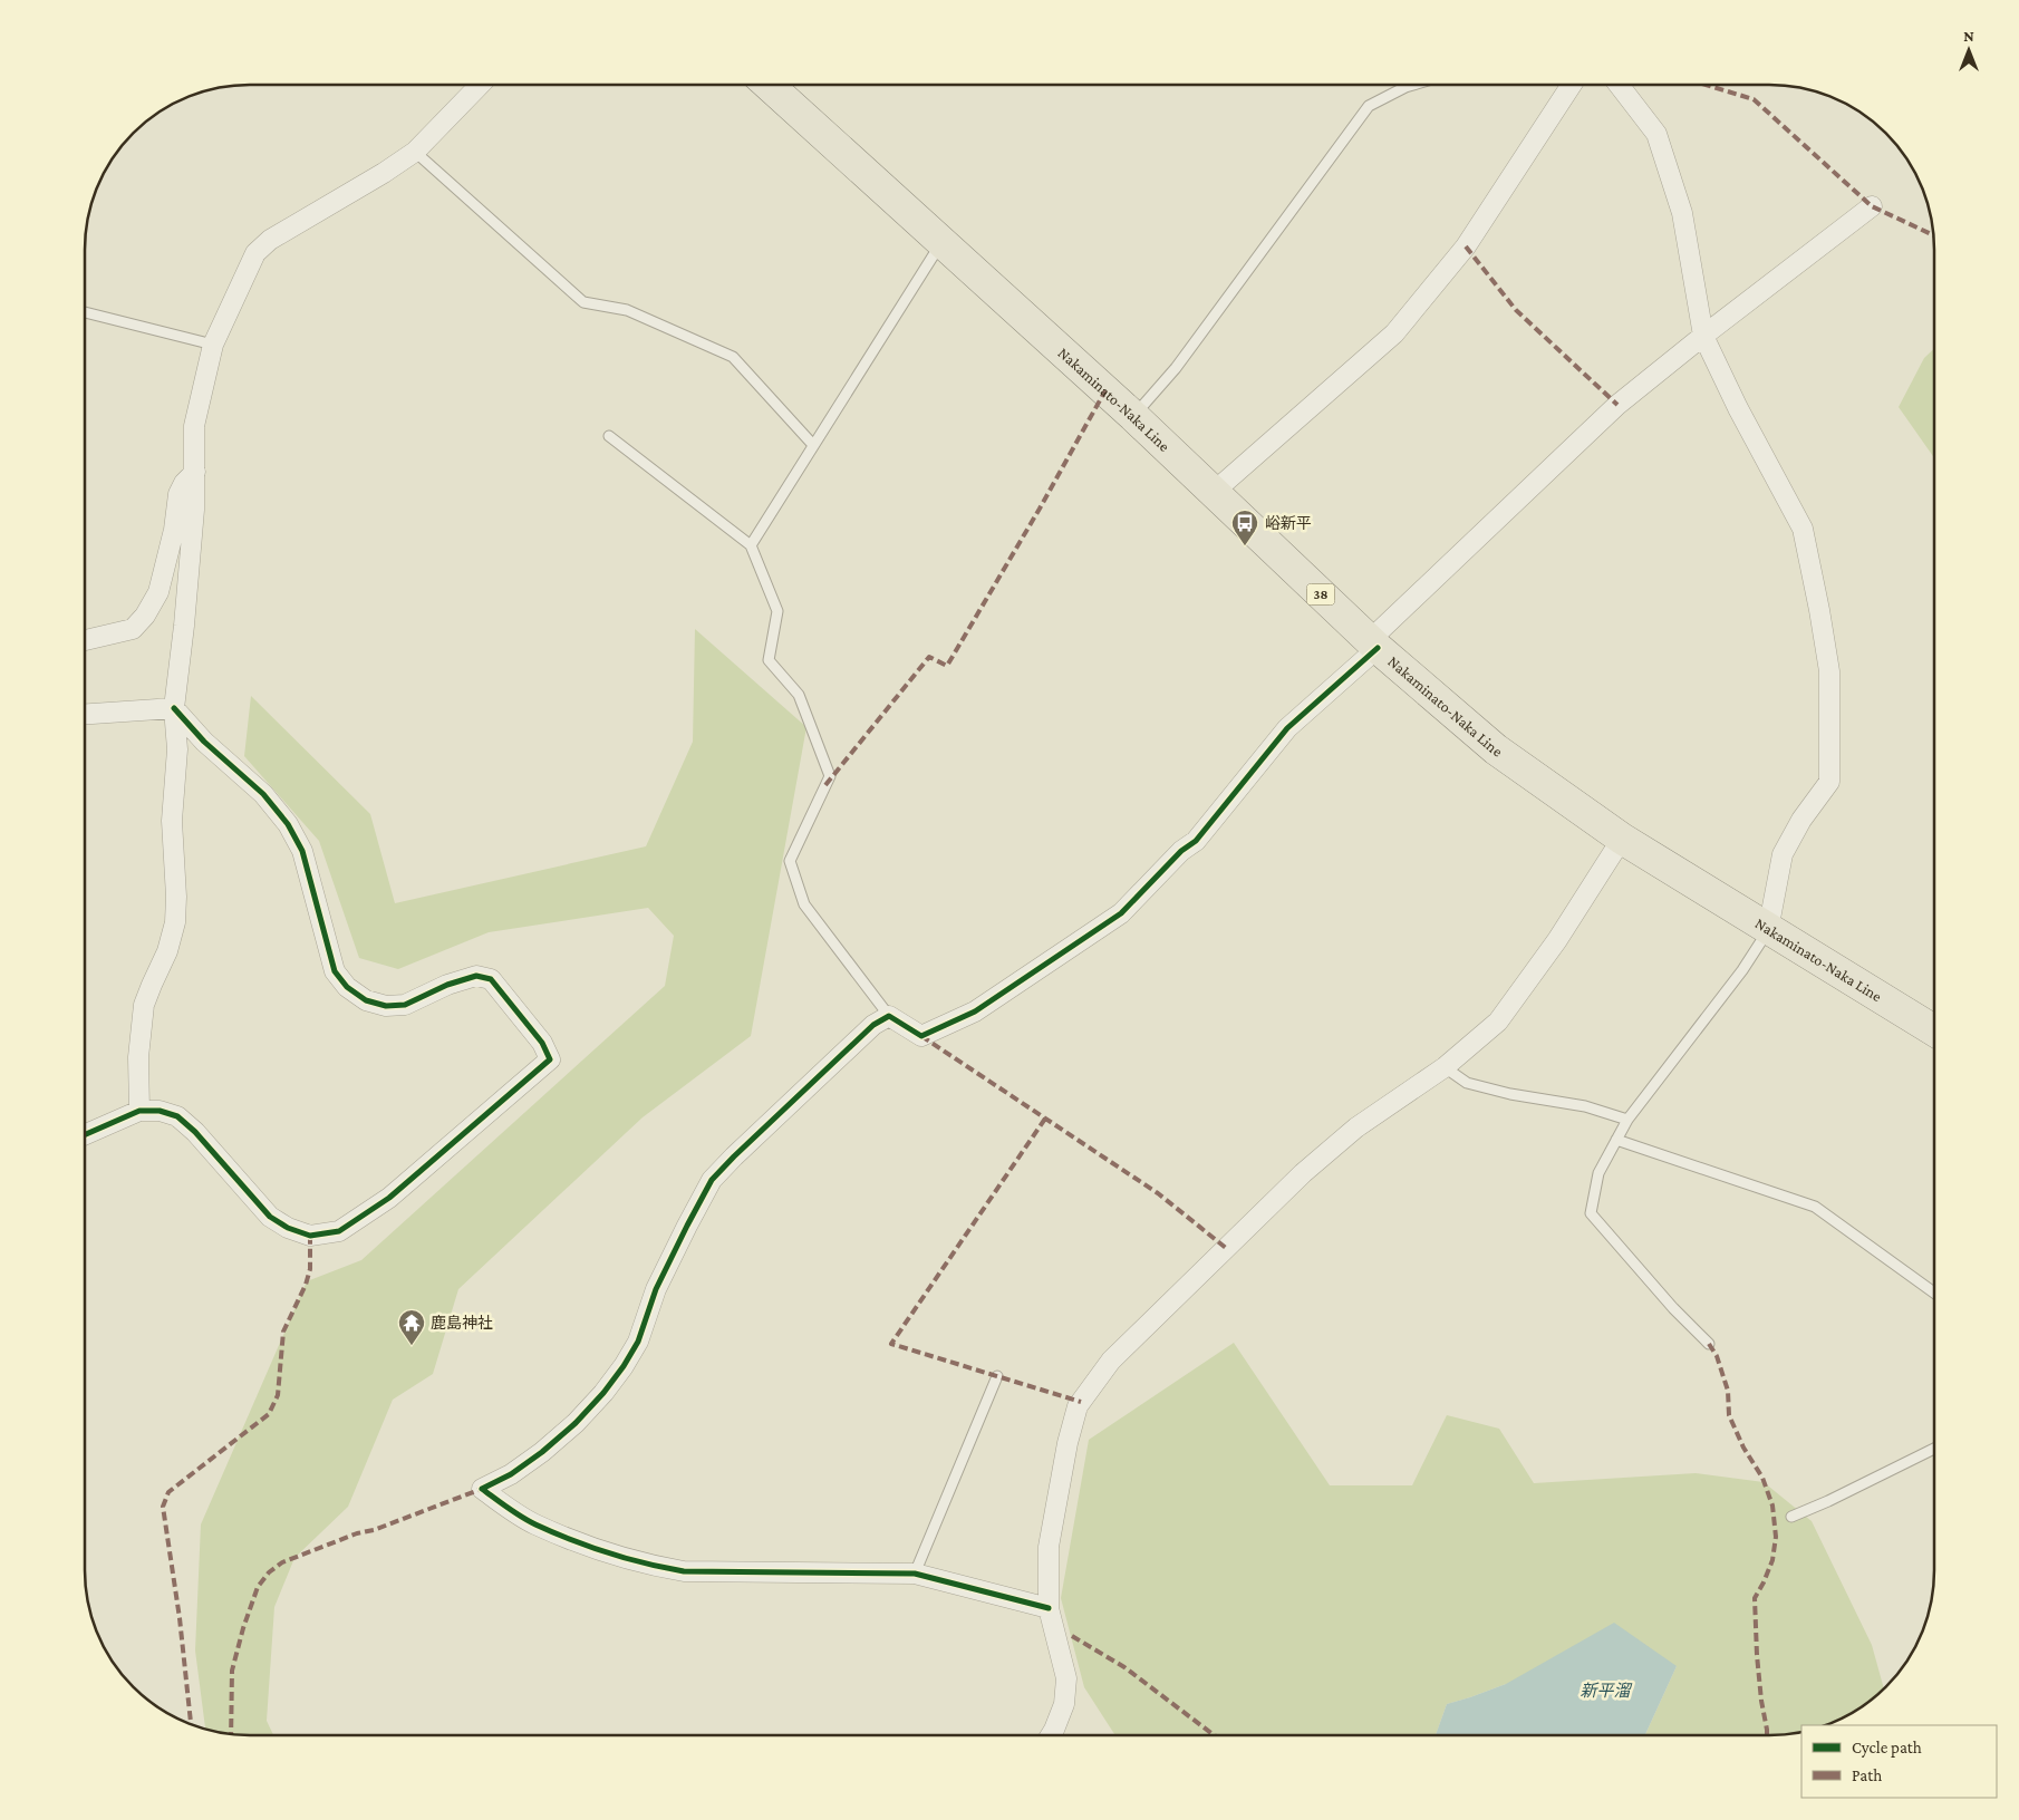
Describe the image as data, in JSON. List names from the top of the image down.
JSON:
{
  "streets": {
    "main road": ["Nakaminato-Naka Line", "38"]
  },
  "water": ["新平溜"],
  "places": {
    "bus stop": ["峪新平"],
    "temple": ["鹿島神社"]
  },
  "legend": ["Cycle path", "Path"],
  "north": "top"
}
